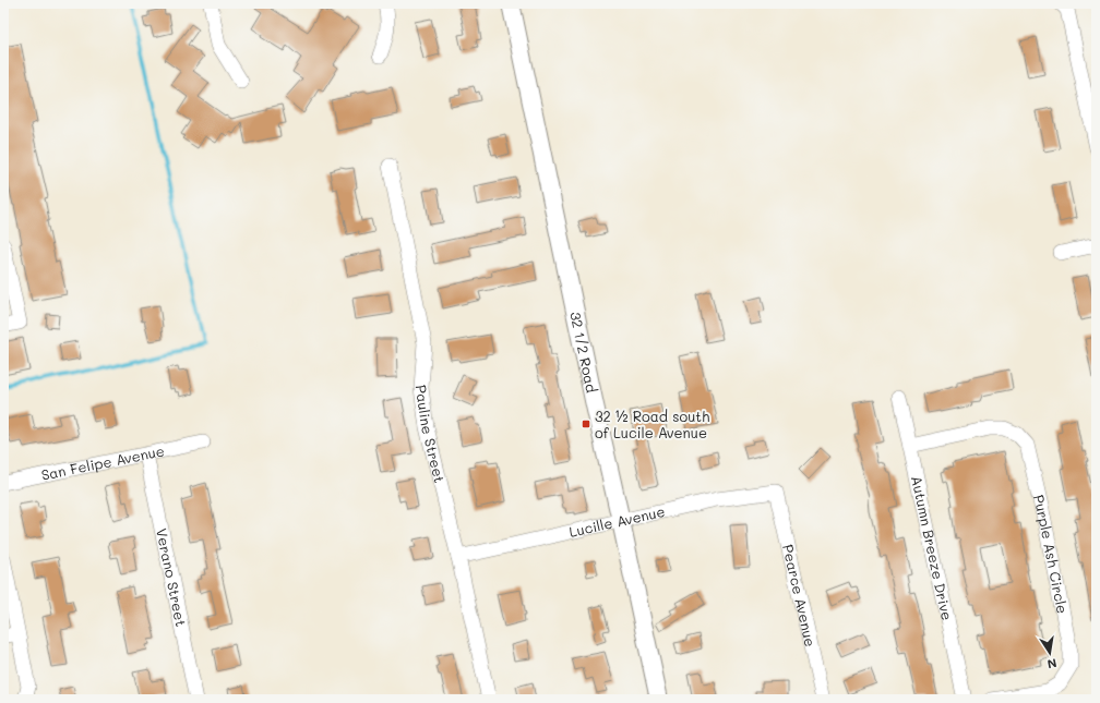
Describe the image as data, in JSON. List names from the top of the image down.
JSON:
{
  "streets": {
    "street": [
      "32 1/2 Road",
      "Pauline Street",
      "San Felipe Avenue",
      "Lucille Avenue",
      "Autumn Breeze Drive",
      "Purple Ash Circle",
      "Verano Street",
      "Pearce Avenue"
    ]
  },
  "crossings": [
    ["32 1/2 Road", "Lucille Avenue"],
    ["Pauline Street", "Lucille Avenue"],
    ["San Felipe Avenue", "Verano Street"],
    ["Lucille Avenue", "Pearce Avenue"],
    ["Autumn Breeze Drive", "Purple Ash Circle"]
  ],
  "places": {
    "transit": ["32 ½ Road south of Lucile Avenue"]
  },
  "north": "bottom"
}
